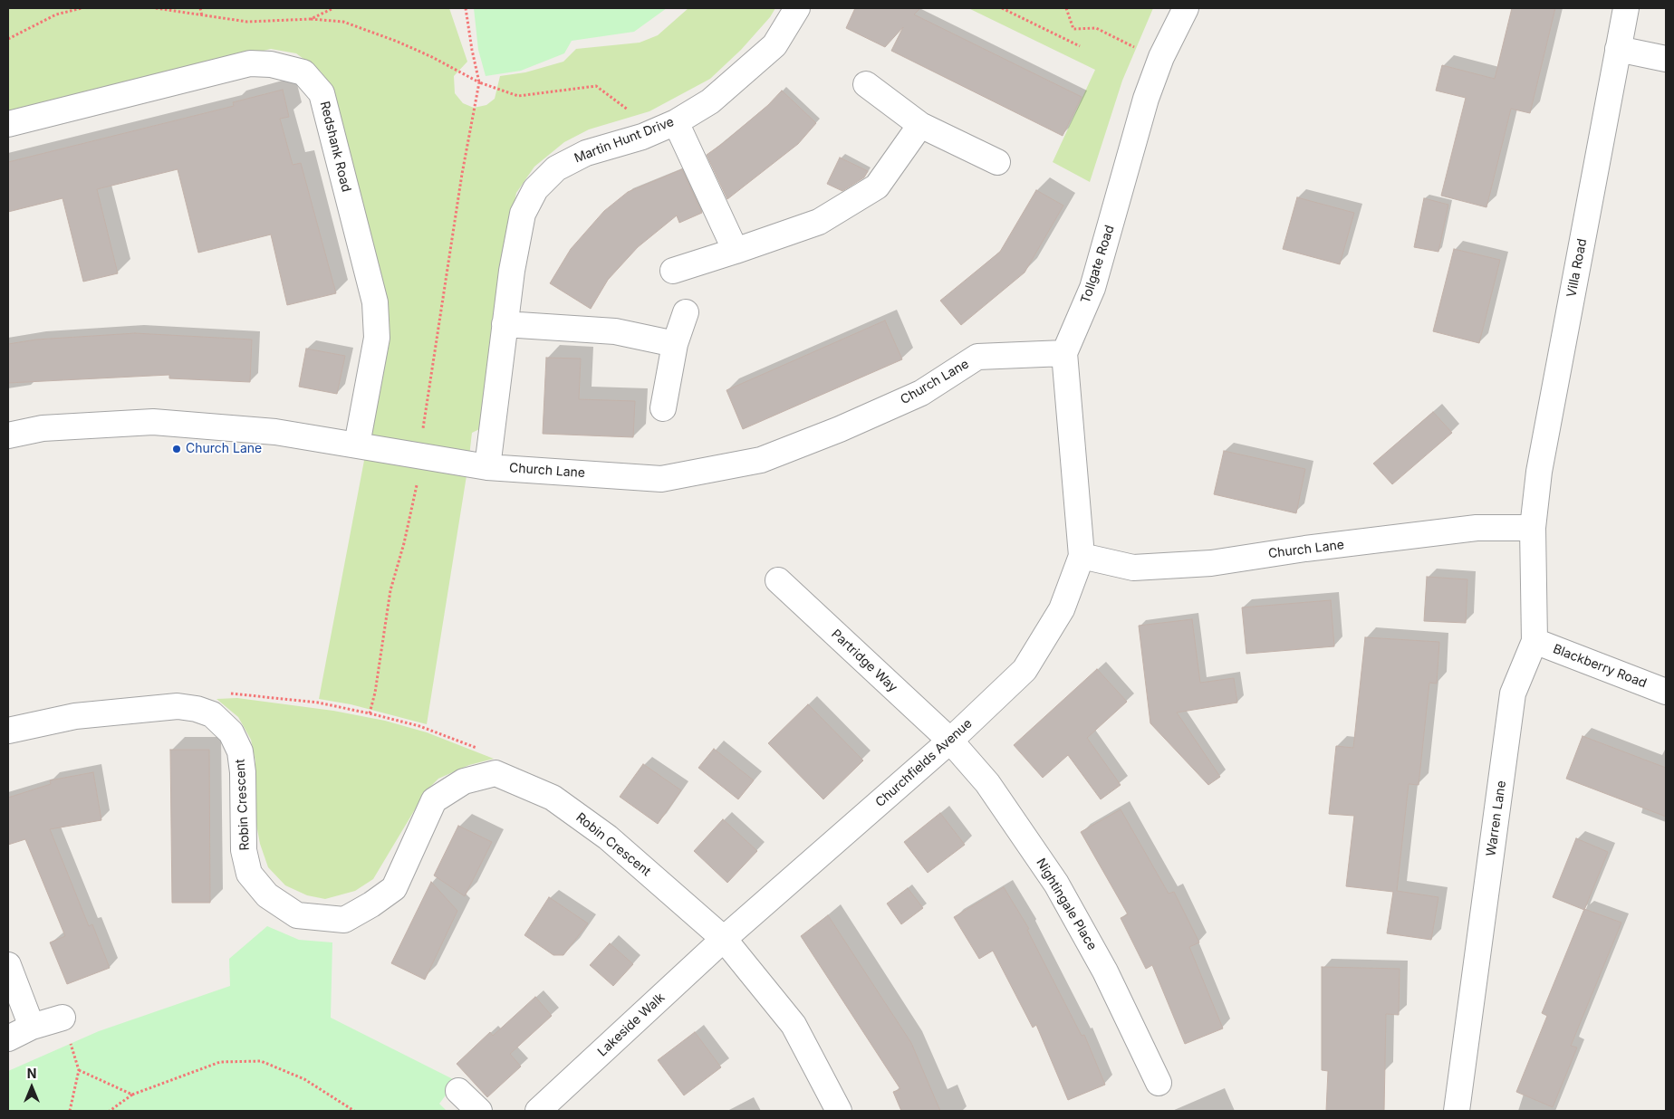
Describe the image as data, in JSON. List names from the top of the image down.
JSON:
{
  "streets": {
    "street": [
      "Martin Hunt Drive",
      "Redshank Road",
      "Tollgate Road",
      "Villa Road",
      "Church Lane",
      "Partridge Way",
      "Blackberry Road",
      "Churchfields Avenue",
      "Robin Crescent",
      "Warren Lane",
      "Nightingale Place",
      "Lakeside Walk"
    ]
  },
  "crossings": [
    ["Martin Hunt Drive", "Church Lane"],
    ["Redshank Road", "Church Lane"],
    ["Tollgate Road", "Church Lane"],
    ["Tollgate Road", "Churchfields Avenue"],
    ["Villa Road", "Church Lane"],
    ["Villa Road", "Warren Lane"],
    ["Church Lane", "Churchfields Avenue"],
    ["Church Lane", "Warren Lane"],
    ["Partridge Way", "Churchfields Avenue"],
    ["Partridge Way", "Nightingale Place"],
    ["Blackberry Road", "Warren Lane"],
    ["Churchfields Avenue", "Robin Crescent"],
    ["Churchfields Avenue", "Nightingale Place"],
    ["Churchfields Avenue", "Lakeside Walk"],
    ["Robin Crescent", "Lakeside Walk"]
  ],
  "places": ["Church Lane"],
  "north": "top"
}
